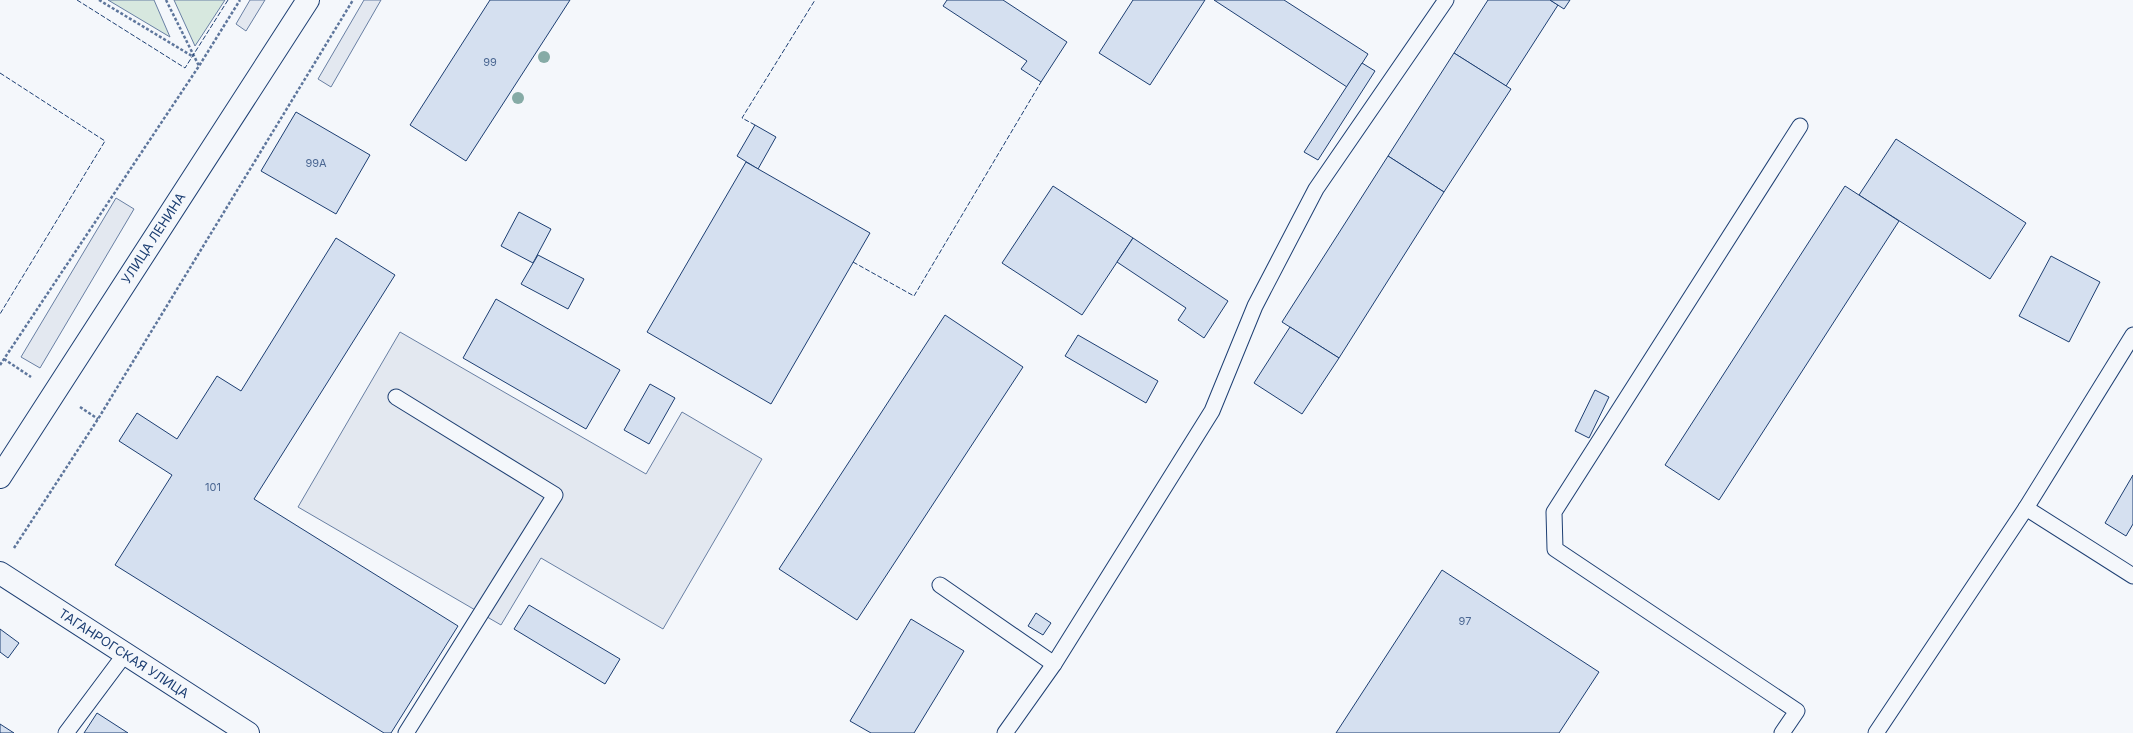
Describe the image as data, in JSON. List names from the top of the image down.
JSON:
{
  "streets": {
    "street": ["УЛИЦА ЛЕНИНА", "ТАГАНРОГСКАЯ УЛИЦА"]
  },
  "house_numbers": [
    "99",
    "99А",
    "101",
    "97"
  ]
}
